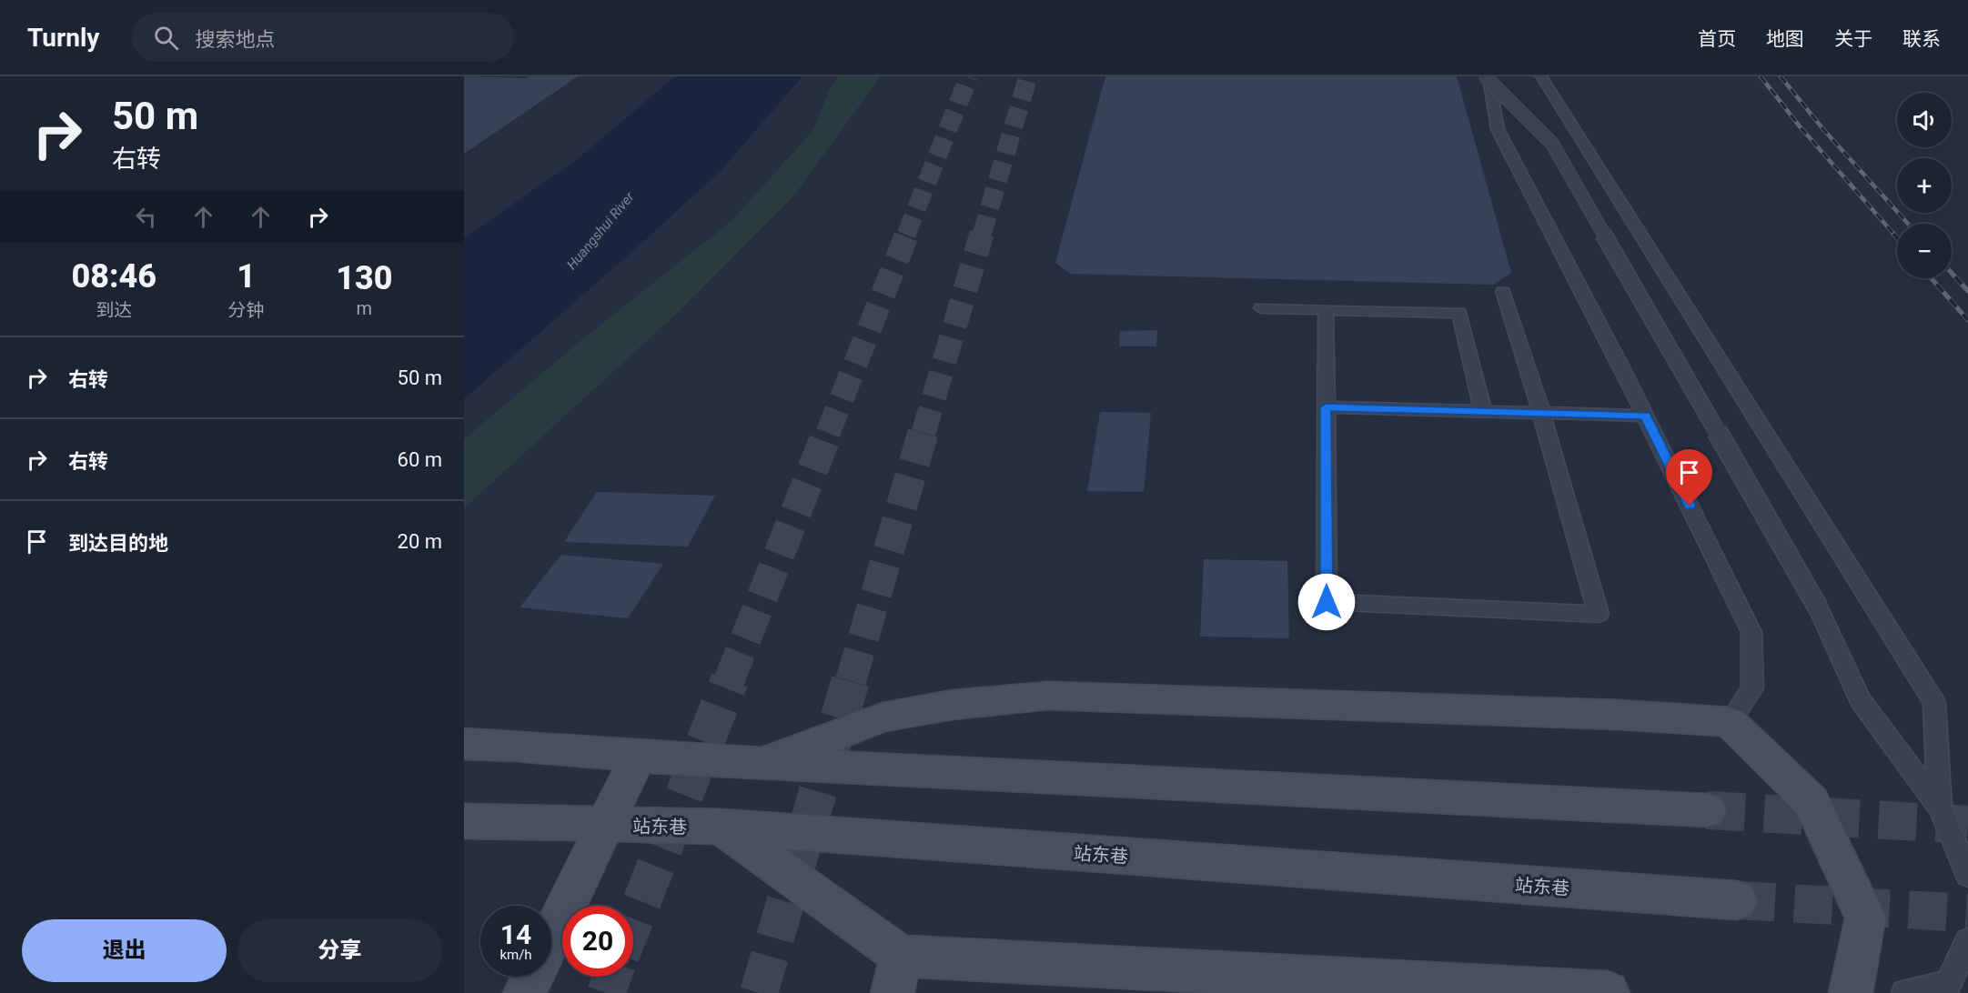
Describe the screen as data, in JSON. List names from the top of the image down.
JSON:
{
  "streets": {
    "main road": ["站东巷"]
  },
  "water": ["Huangshui River"],
  "page": {
    "header": "Turnly",
    "search": "搜索地点",
    "nav": [
      "首页",
      "地图",
      "关于",
      "联系"
    ],
    "turn": ["50 m", "右转"],
    "map_buttons": ["+", "−"],
    "eta": [
      "08:46",
      "到达",
      "1",
      "分钟",
      "130",
      "m"
    ],
    "list": [
      {
        "name": "右转",
        "value": "50 m"
      },
      {
        "name": "右转",
        "value": "60 m"
      },
      {
        "name": "到达目的地",
        "value": "20 m"
      }
    ],
    "speed": "14 km/h",
    "limit": "20",
    "buttons": ["退出", "分享"]
  }
}
